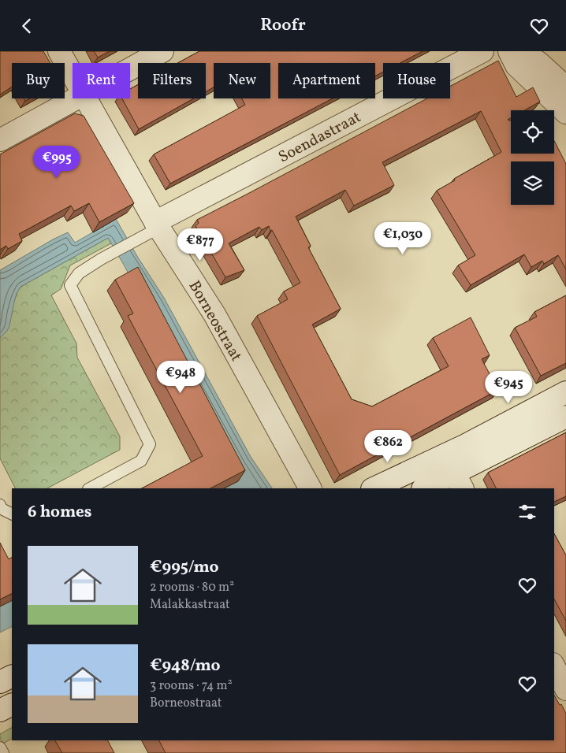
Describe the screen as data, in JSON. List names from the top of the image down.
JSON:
{
  "streets": {
    "street": ["Soendastraat", "Borneostraat"]
  },
  "crossings": [
    ["Soendastraat", "Borneostraat"]
  ],
  "page": {
    "header": "Roofr",
    "chip": [
      "Buy",
      "Rent",
      "Filters",
      "New",
      "Apartment",
      "House"
    ],
    "price": [
      "€995",
      "€1,030",
      "€877",
      "€948",
      "€945",
      "€862"
    ],
    "heading": "6 homes",
    "list": [
      {
        "name": "€995/mo",
        "note": "2 rooms · 80 m² · Malakkastraat"
      },
      {
        "name": "€948/mo",
        "note": "3 rooms · 74 m² · Borneostraat"
      }
    ]
  }
}
